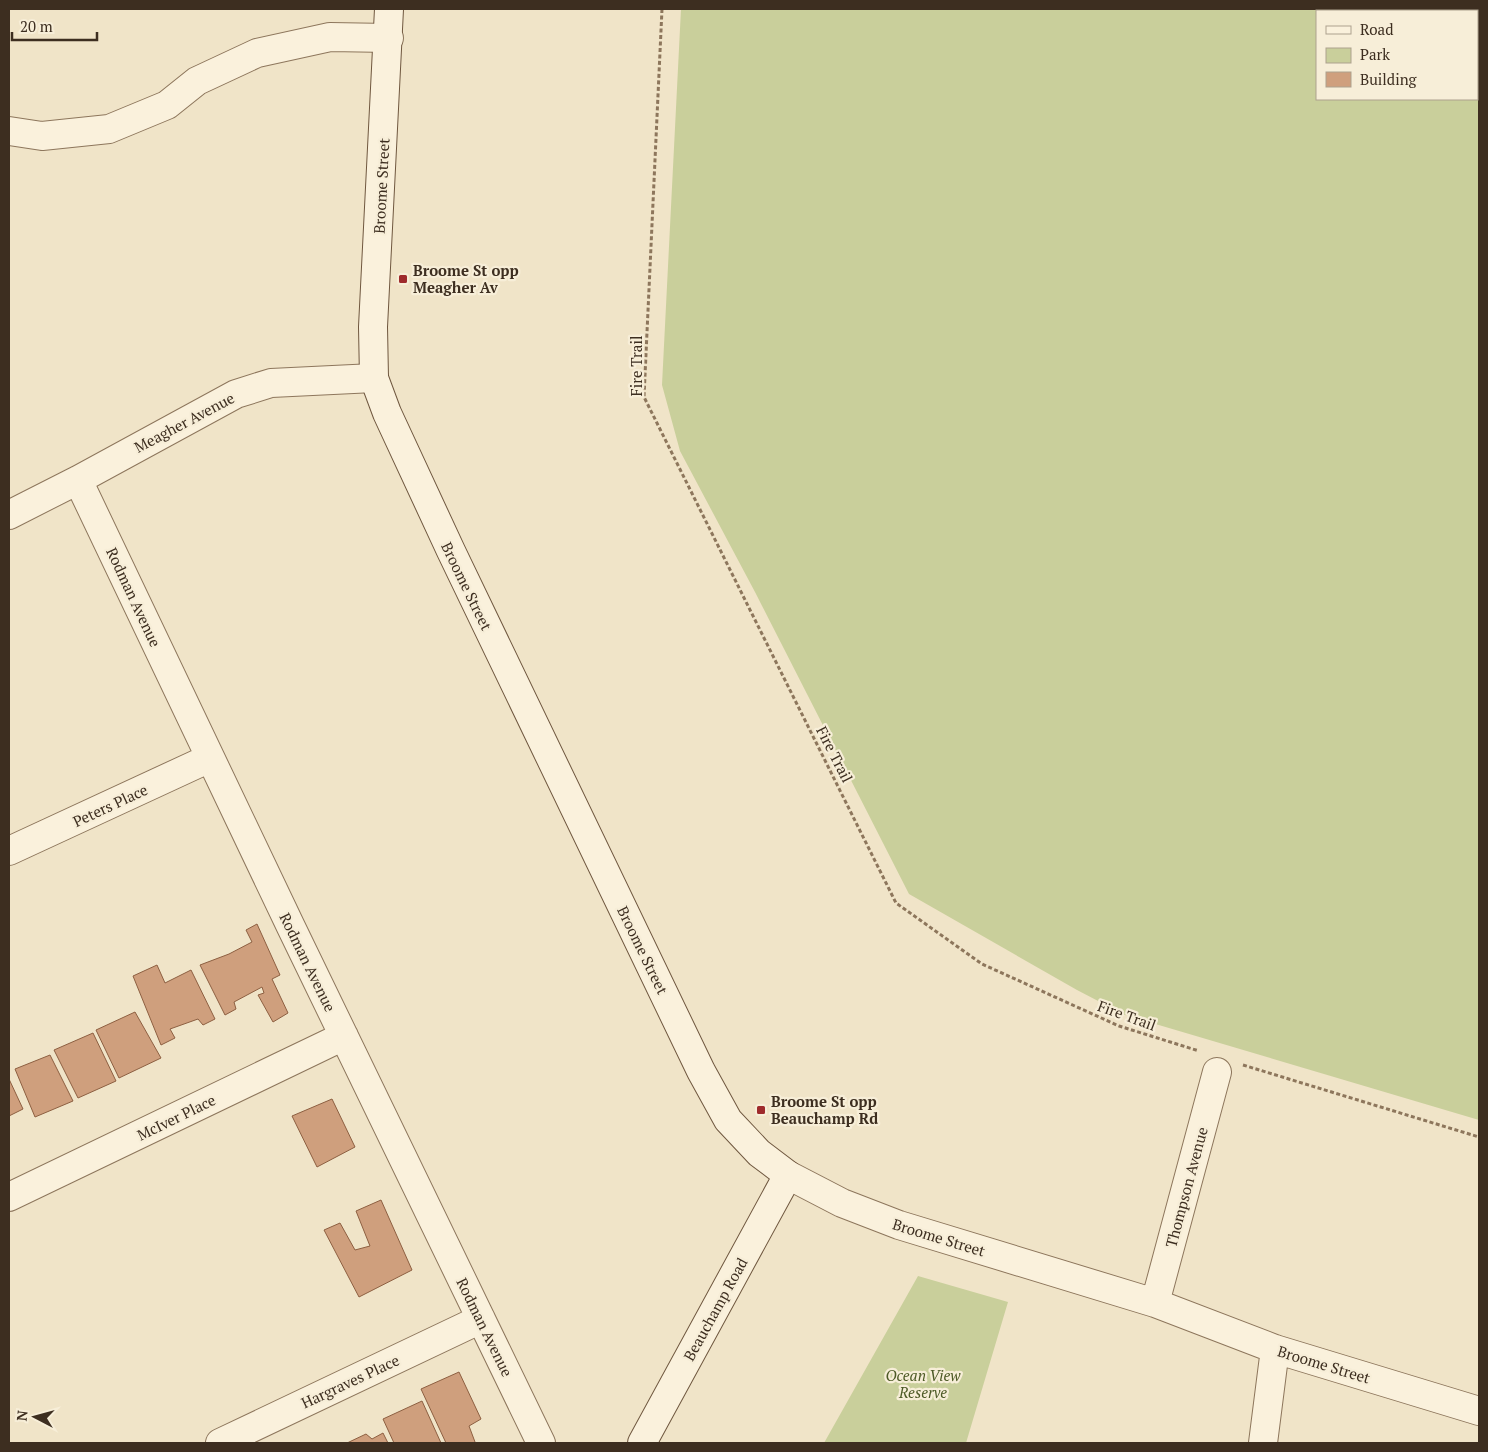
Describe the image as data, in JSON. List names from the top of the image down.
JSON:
{
  "streets": {
    "street": [
      "Broome Street",
      "Meagher Avenue",
      "Rodman Avenue",
      "Peters Place",
      "McIver Place",
      "Thompson Avenue",
      "Beauchamp Road",
      "Hargraves Place"
    ],
    "path": ["Fire Trail"]
  },
  "crossings": [
    ["Broome Street", "Meagher Avenue"],
    ["Broome Street", "Thompson Avenue"],
    ["Broome Street", "Beauchamp Road"],
    ["Fire Trail", "Thompson Avenue"],
    ["Meagher Avenue", "Rodman Avenue"],
    ["Rodman Avenue", "Peters Place"],
    ["Rodman Avenue", "McIver Place"],
    ["Rodman Avenue", "Hargraves Place"]
  ],
  "parks": ["Ocean View Reserve"],
  "places": {
    "transit": ["Broome St opp Meagher Av", "Broome St opp Beauchamp Rd"]
  },
  "legend": ["Road", "Park", "Building"],
  "scale_bar": "20 m",
  "north": "left"
}
